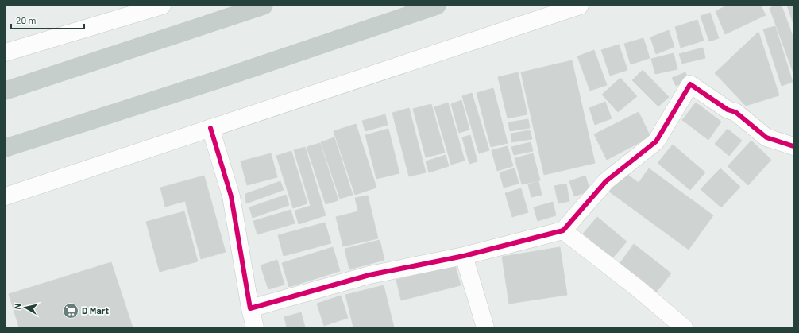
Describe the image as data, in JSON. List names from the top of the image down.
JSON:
{
  "places": {
    "supermarket": ["D Mart"]
  },
  "scale_bar": "20 m",
  "north": "left"
}
